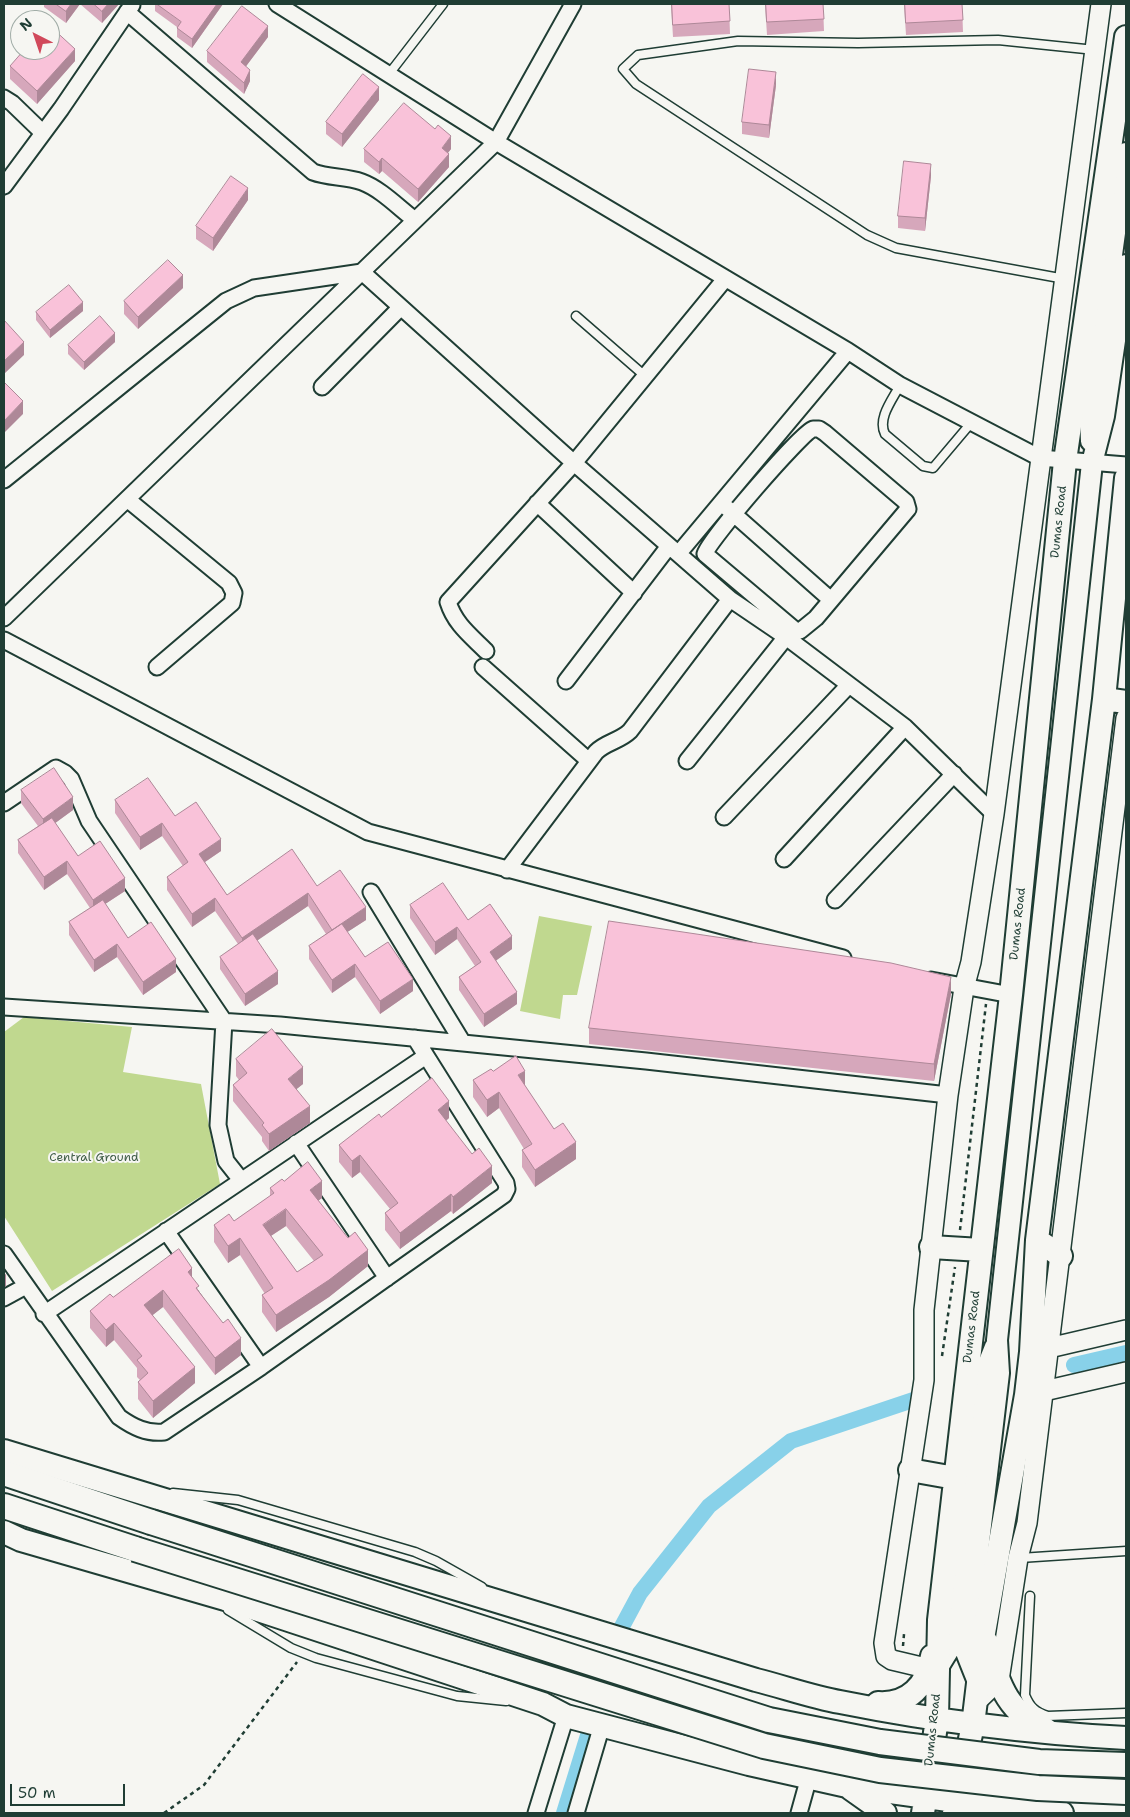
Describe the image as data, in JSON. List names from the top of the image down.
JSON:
{
  "streets": {
    "main road": ["Dumas Road"]
  },
  "parks": ["Central Ground"],
  "scale_bar": "50 m",
  "north": "top left"
}
